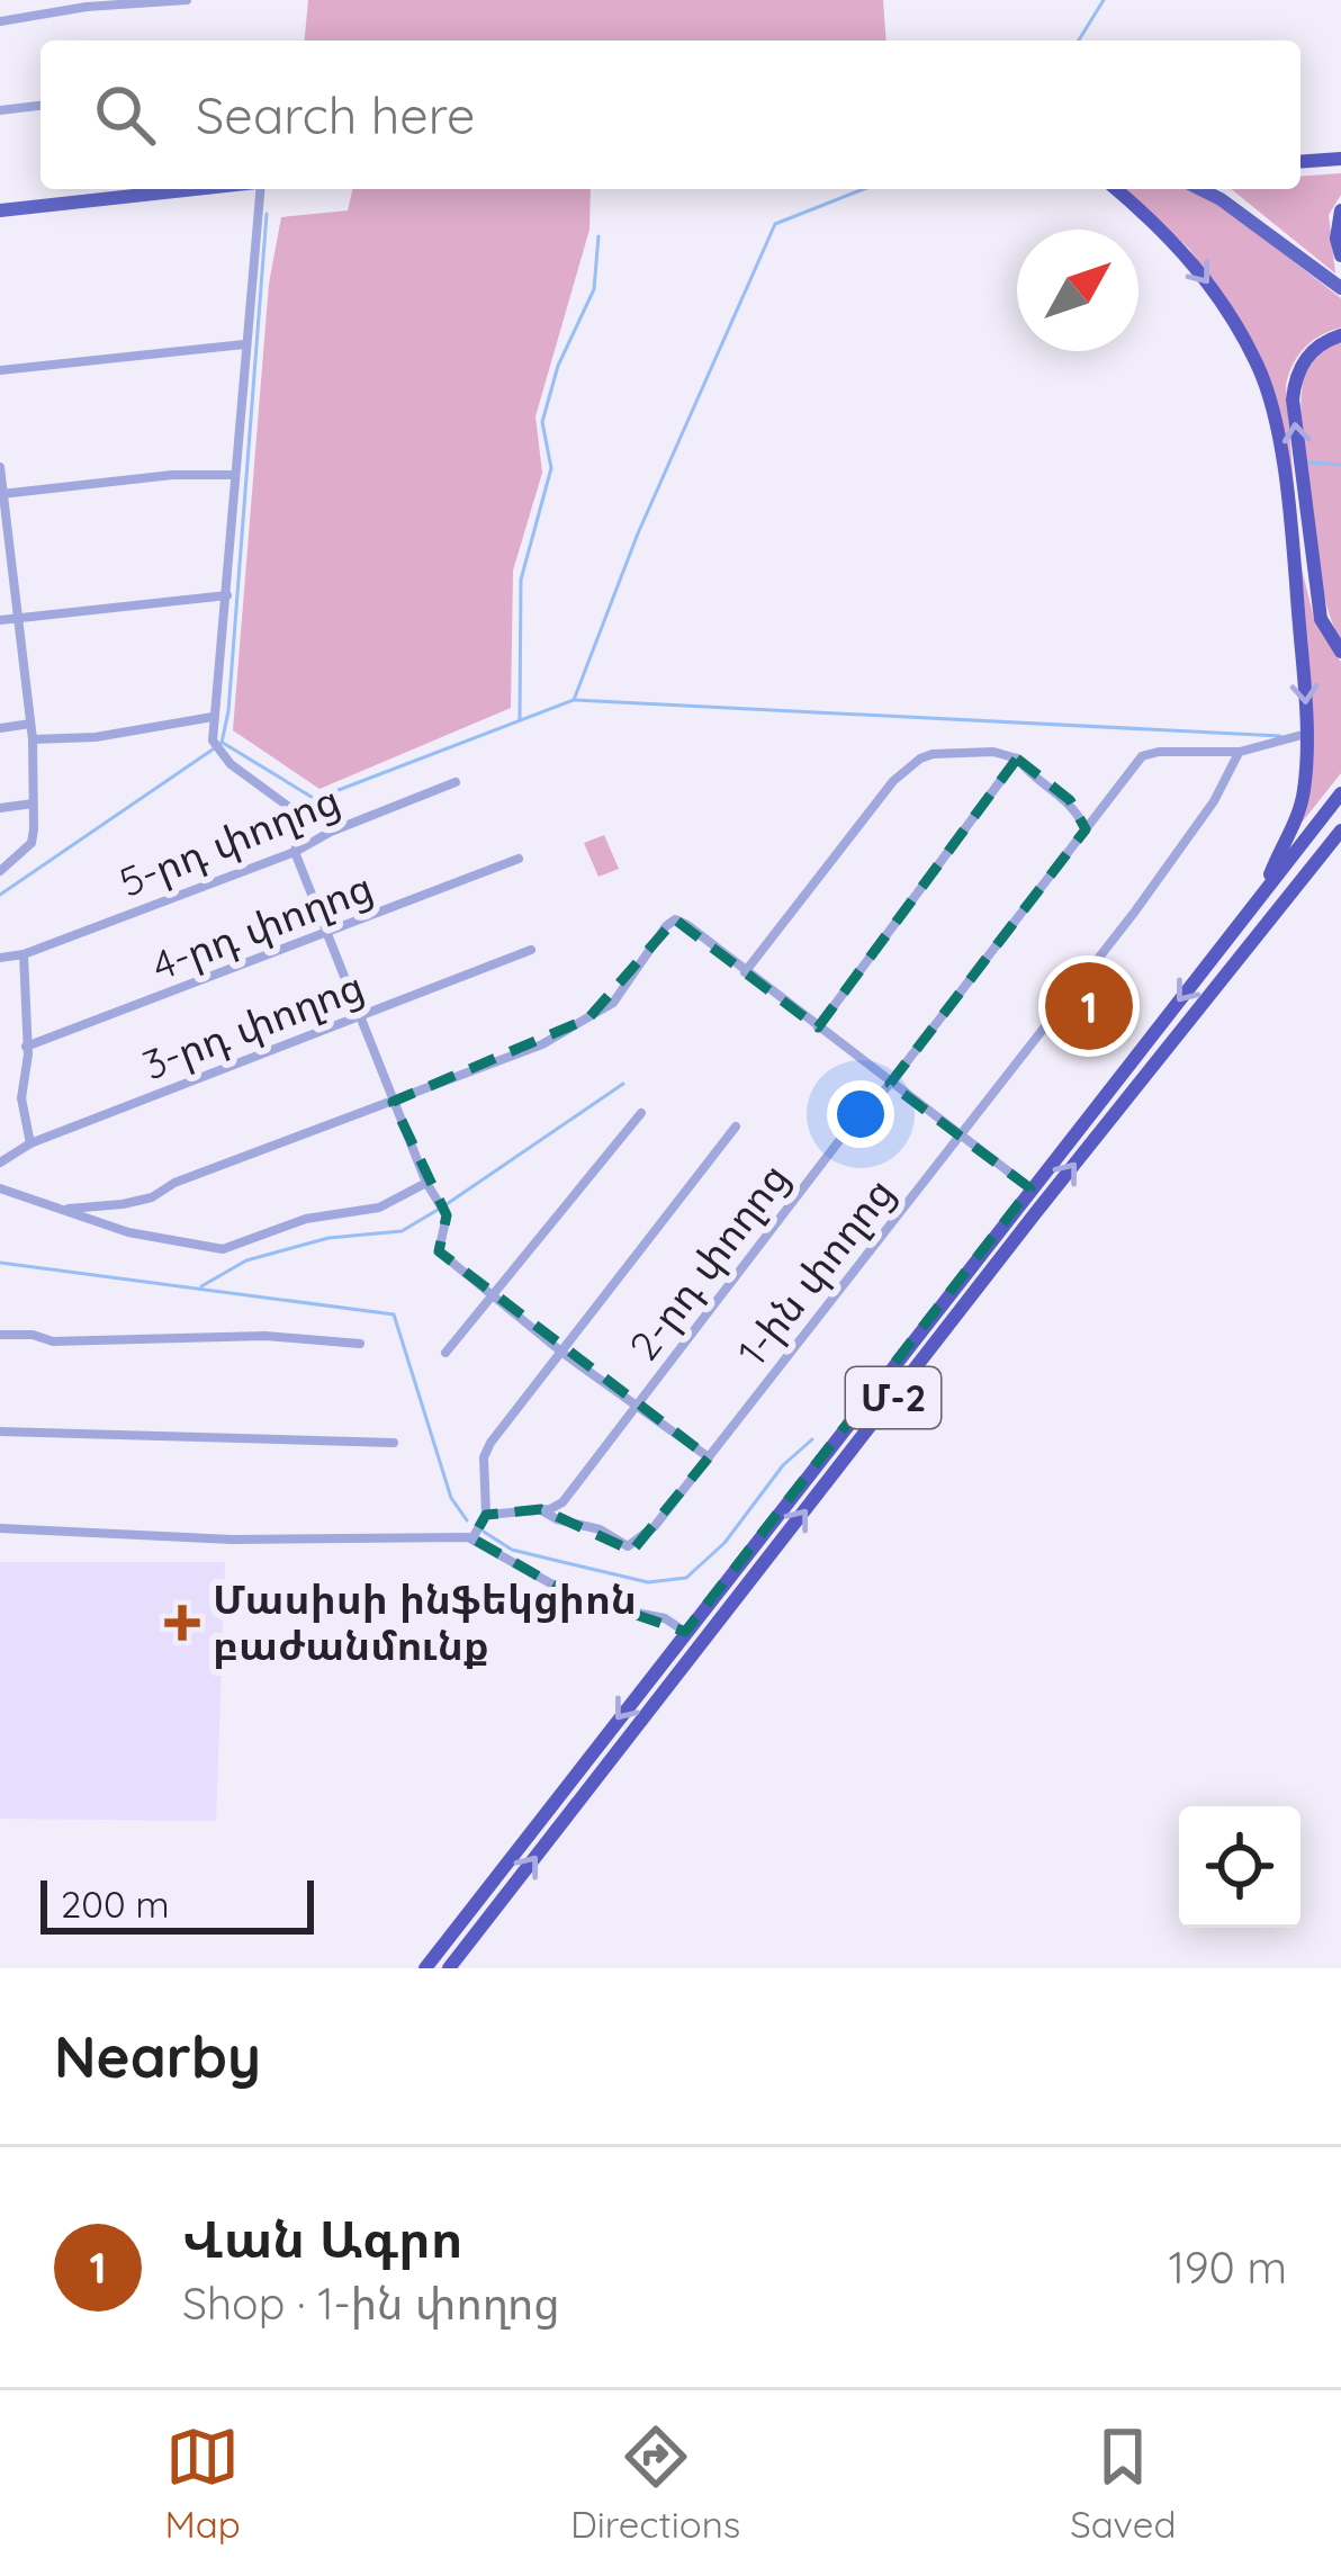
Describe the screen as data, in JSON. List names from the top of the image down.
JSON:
{
  "streets": {
    "highway": ["Մ-2"],
    "street": [
      "5-րդ փողոց",
      "4-րդ փողոց",
      "3-րդ փողոց",
      "2-րդ փողոց",
      "1-ին փողոց"
    ]
  },
  "crossings": [
    ["2-րդ փողոց", "1-ին փողոց"]
  ],
  "places": {
    "health": ["Մասիսի ինֆեկցիոն բաժանմունք"]
  },
  "scale_bar": "200 m",
  "north": "top right",
  "page": {
    "search": "Search here",
    "pins": "1",
    "scale": "200 m",
    "heading": "Nearby",
    "list": [
      {
        "mark": "1",
        "name": "Վան Ագրո",
        "note": "Shop · 1-ին փողոց",
        "value": "190 m"
      }
    ],
    "nav": ["Map", "Directions", "Saved"]
  }
}
